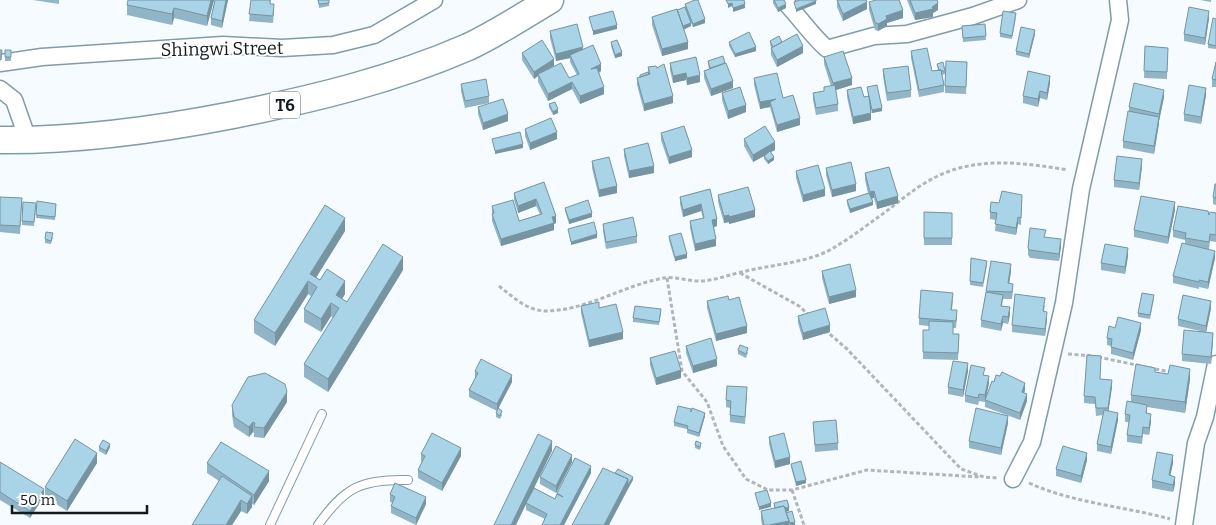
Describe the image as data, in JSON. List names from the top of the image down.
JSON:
{
  "streets": {
    "highway": ["T6"],
    "street": ["Shingwi Street"]
  },
  "scale_bar": "50 m"
}
